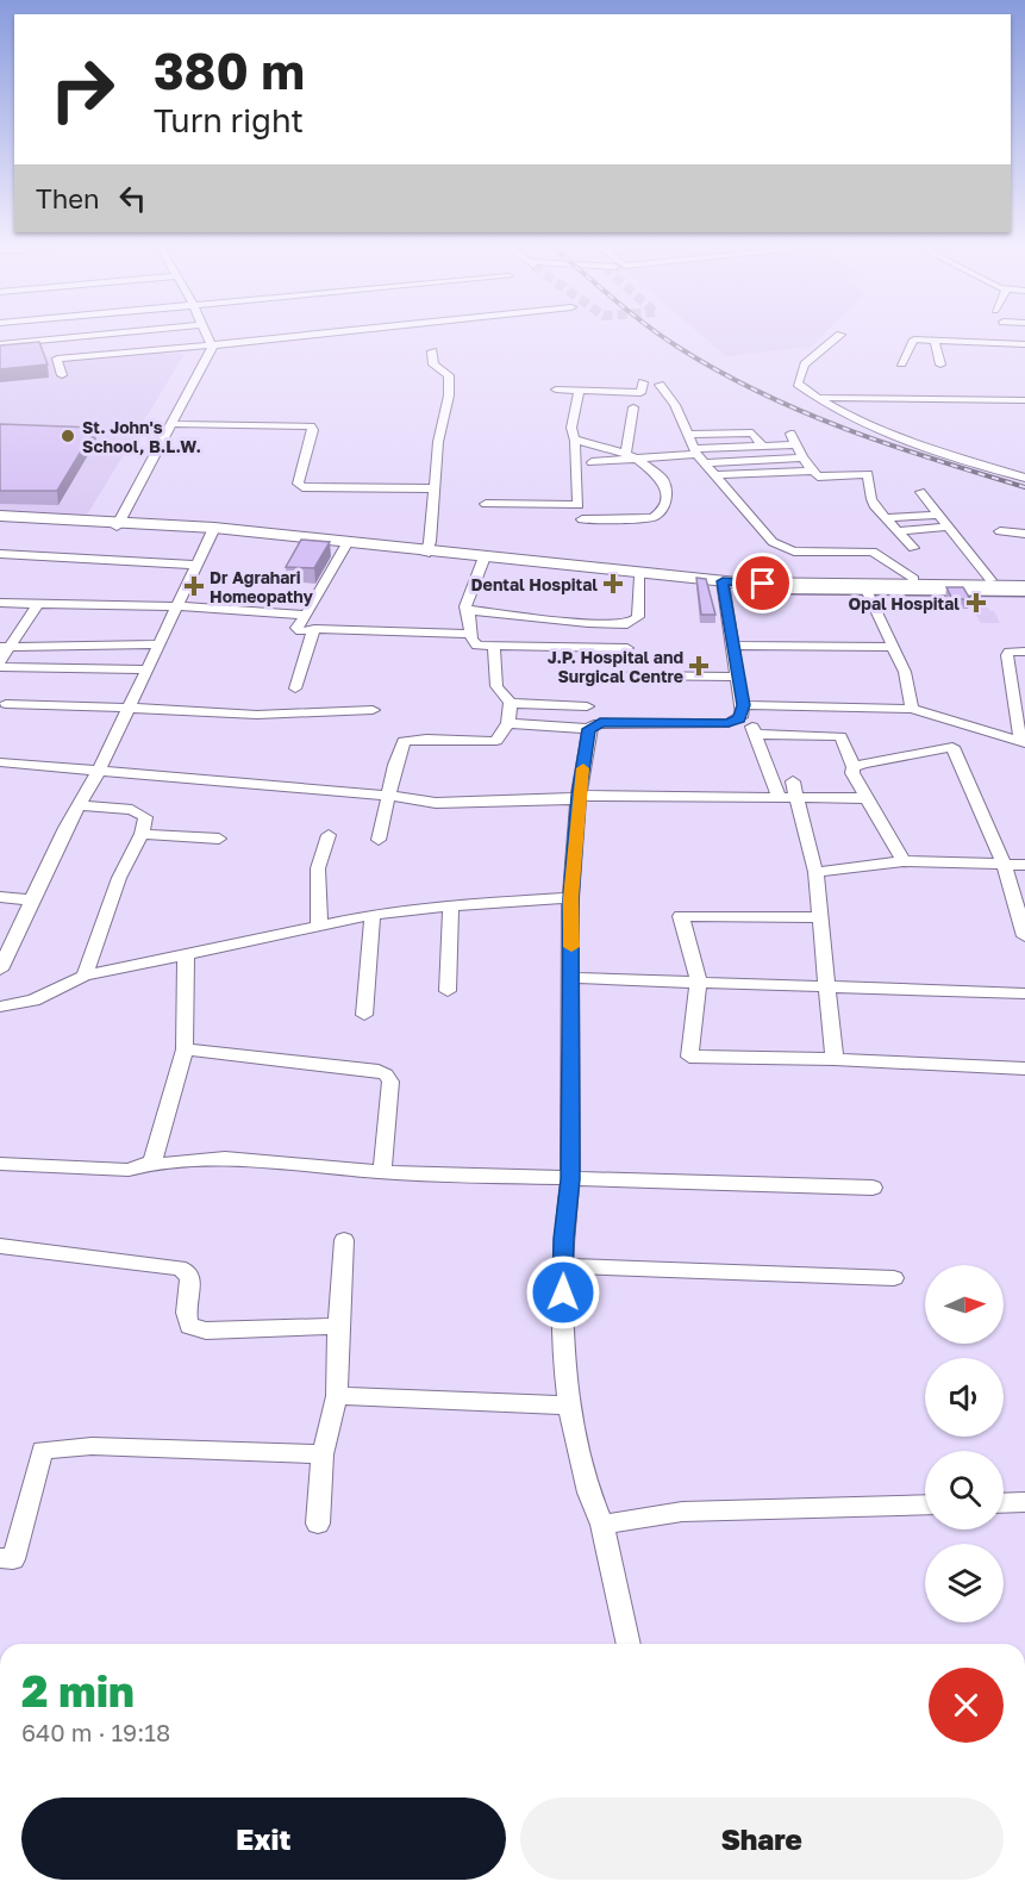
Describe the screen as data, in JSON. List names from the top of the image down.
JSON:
{
  "places": {
    "other": ["St. John's School, B.L.W."],
    "health": [
      "Dental Hospital",
      "Dr Agrahari Homeopathy",
      "Opal Hospital",
      "J.P. Hospital and Surgical Centre"
    ]
  },
  "north": "right",
  "page": {
    "turn": ["380 m", "Turn right"],
    "then": "Then",
    "heading": ["2 min", "640 m · 19:18"],
    "buttons": ["Exit", "Share"]
  }
}
